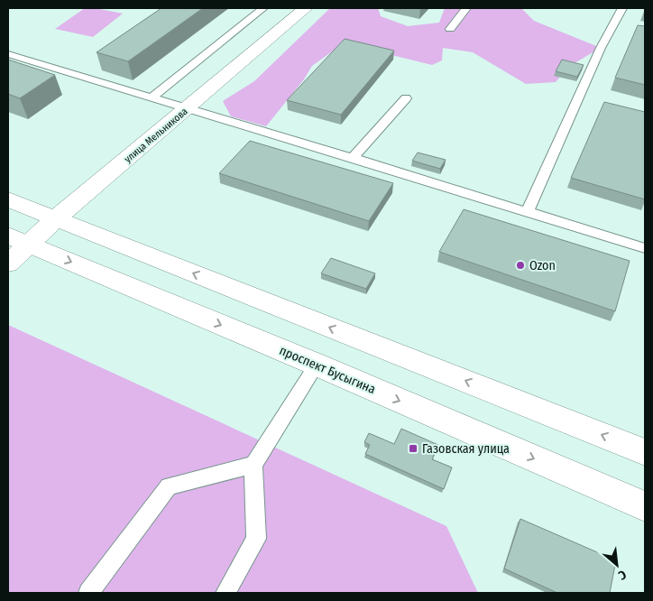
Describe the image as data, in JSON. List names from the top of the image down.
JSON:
{
  "streets": {
    "main road": ["улица Мельникова", "проспект Бусыгина"]
  },
  "crossings": [
    ["улица Мельникова", "проспект Бусыгина"]
  ],
  "places": {
    "other": ["Ozon"],
    "transit": ["Газовская улица"]
  },
  "north": "bottom right"
}
